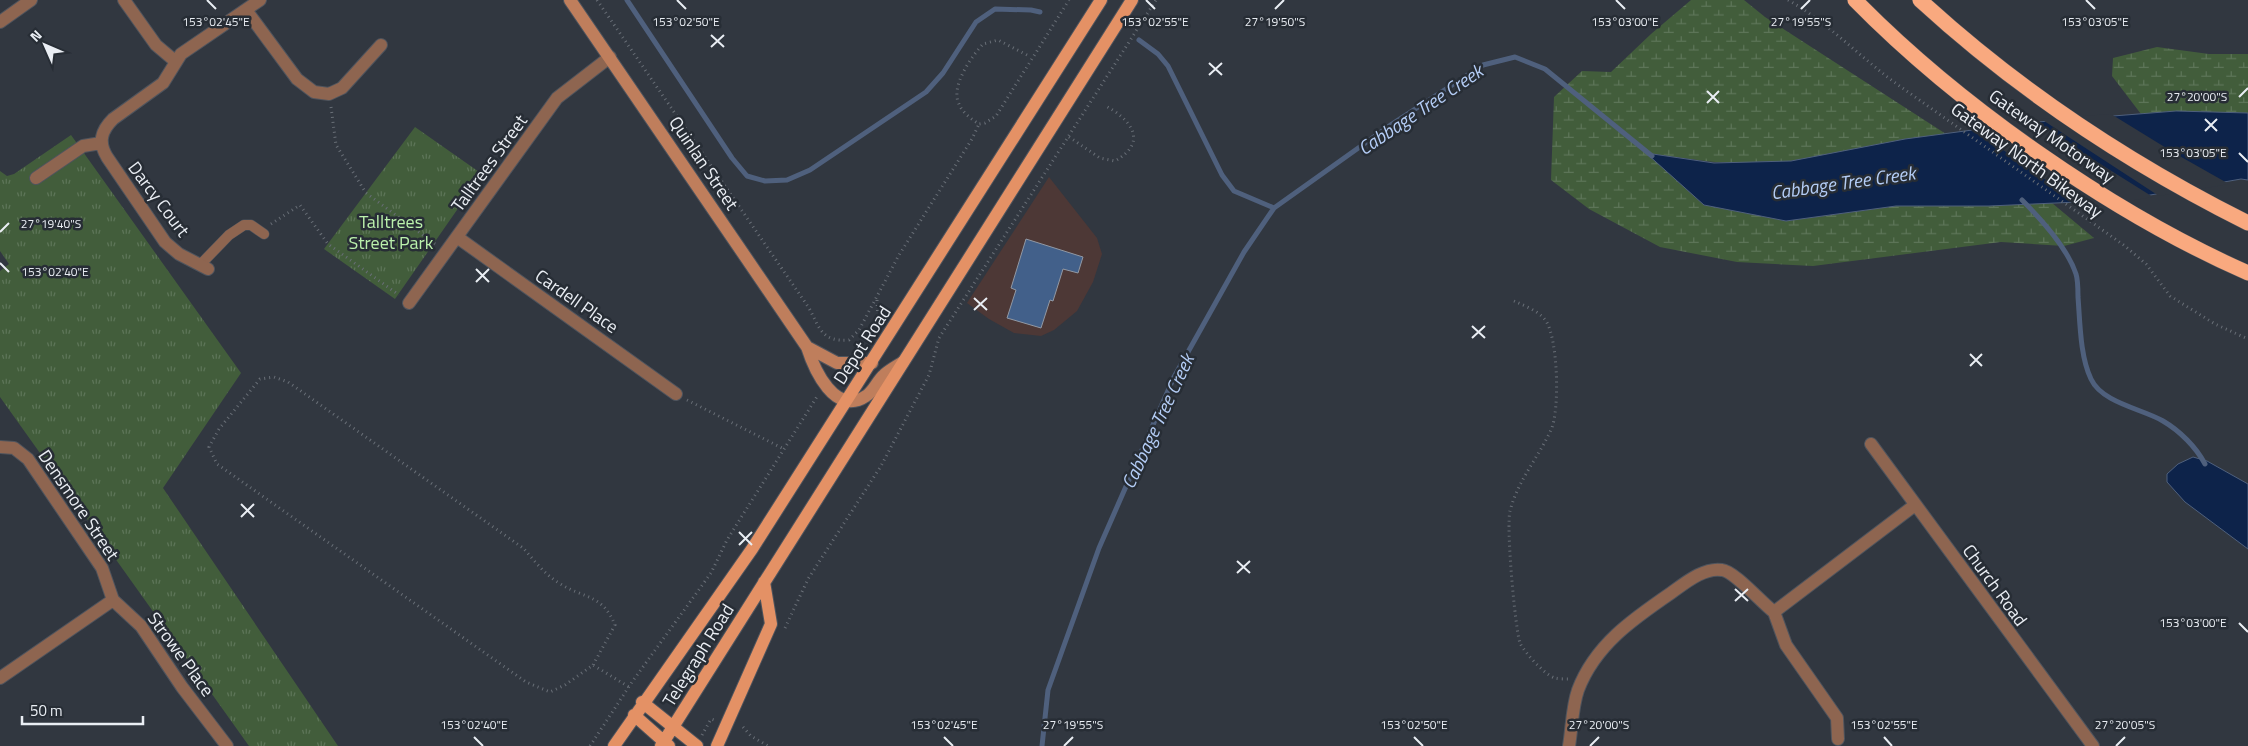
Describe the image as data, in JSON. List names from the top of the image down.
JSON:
{
  "streets": {
    "highway": ["Gateway Motorway"],
    "main road": ["Depot Road", "Telegraph Road"],
    "street": [
      "Talltrees Street",
      "Quinlan Street",
      "Darcy Court",
      "Cardell Place",
      "Densmore Street",
      "Church Road",
      "Strowe Place"
    ],
    "path": ["Gateway North Bikeway"]
  },
  "crossings": [
    ["Talltrees Street", "Quinlan Street"],
    ["Talltrees Street", "Cardell Place"],
    ["Quinlan Street", "Depot Road"],
    ["Depot Road", "Telegraph Road"],
    ["Densmore Street", "Strowe Place"]
  ],
  "water": ["Cabbage Tree Creek"],
  "parks": ["Talltrees Street Park"],
  "scale_bar": "50 m",
  "north": "top left",
  "coordinates": [
    "153°03'05\"E",
    "153°02'45\"E",
    "153°02'50\"E",
    "153°02'55\"E",
    "27°19'50\"S",
    "153°03'00\"E",
    "27°19'55\"S",
    "27°20'00\"S",
    "27°19'40\"S",
    "153°02'40\"E",
    "27°20'05\"S"
  ]
}
